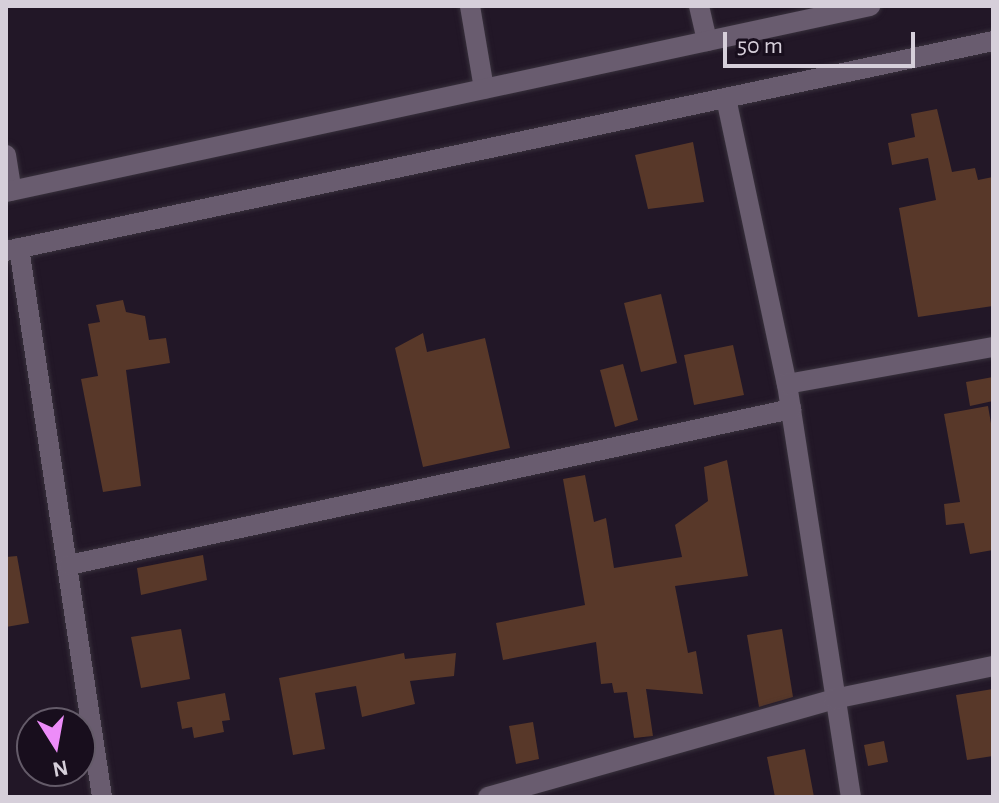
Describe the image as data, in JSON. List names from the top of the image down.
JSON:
{
  "scale_bar": "50 m",
  "north": "bottom"
}
